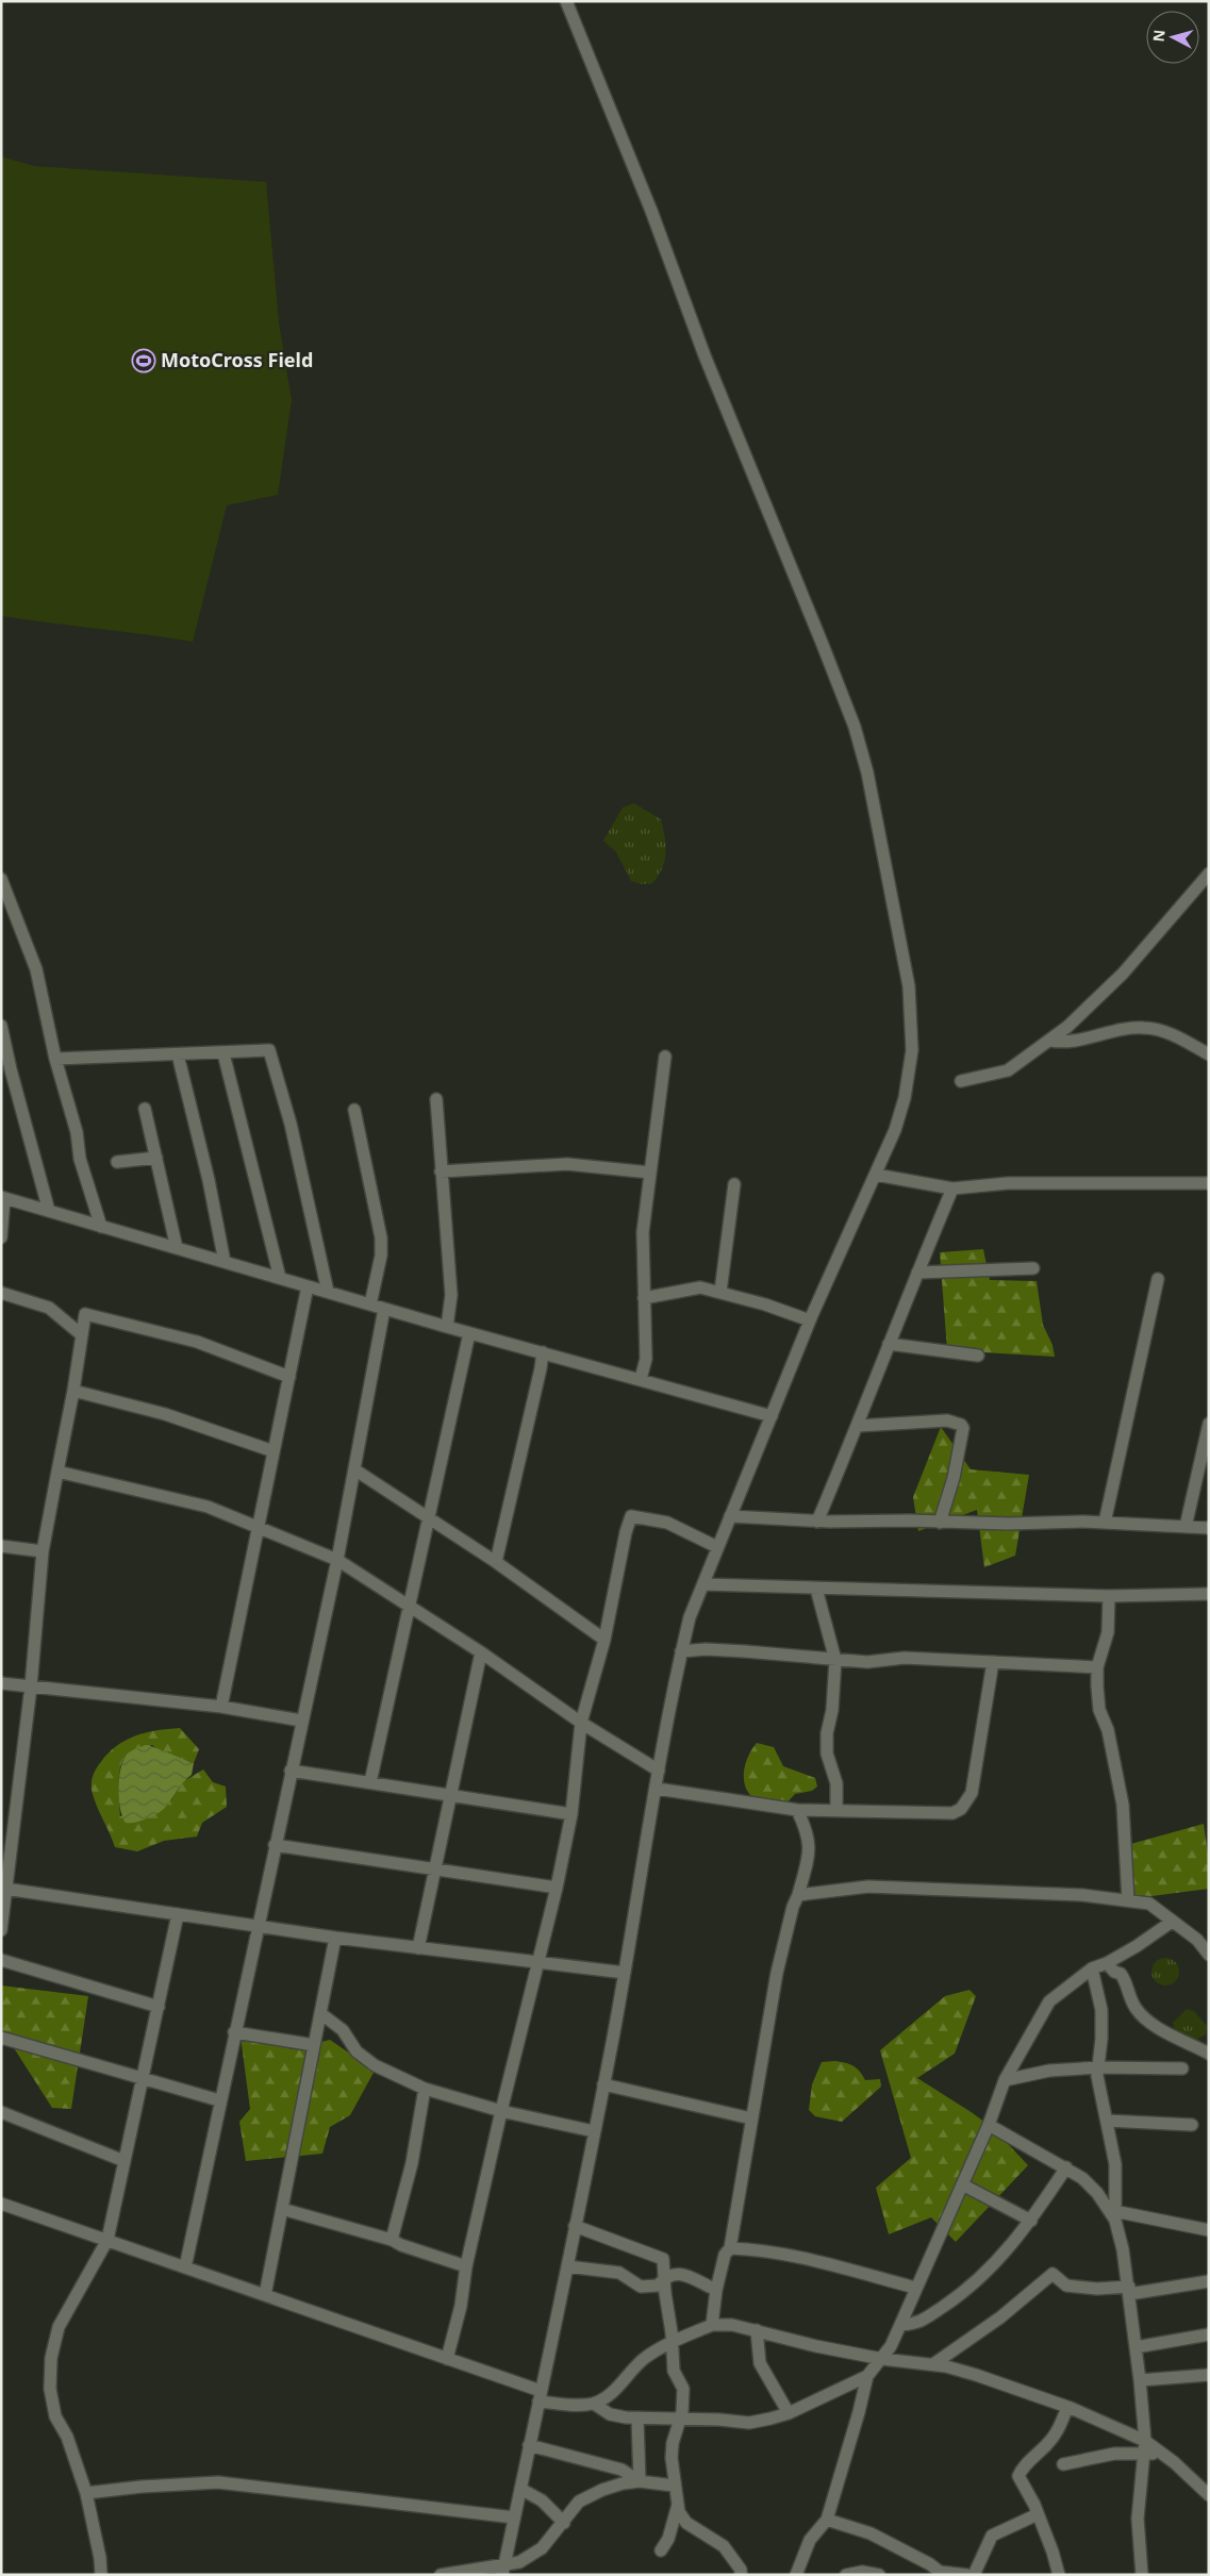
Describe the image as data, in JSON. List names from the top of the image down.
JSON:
{
  "places": {
    "sports": ["MotoCross Field"]
  },
  "north": "left"
}
